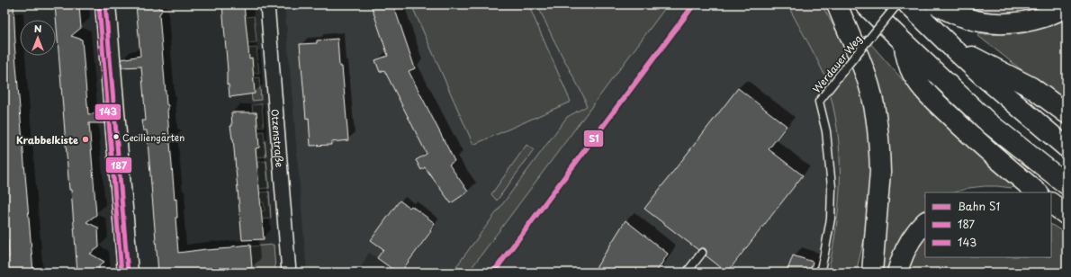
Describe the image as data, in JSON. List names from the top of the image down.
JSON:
{
  "streets": {
    "street": ["Otzenstraße"],
    "lane": ["Werdauer Weg"]
  },
  "places": ["Ceciliengärten", "Krabbelkiste"],
  "lines": ["rail line S1", "transit line 187", "transit line 143"],
  "legend": ["Bahn S1", "187", "143"],
  "north": "top"
}
